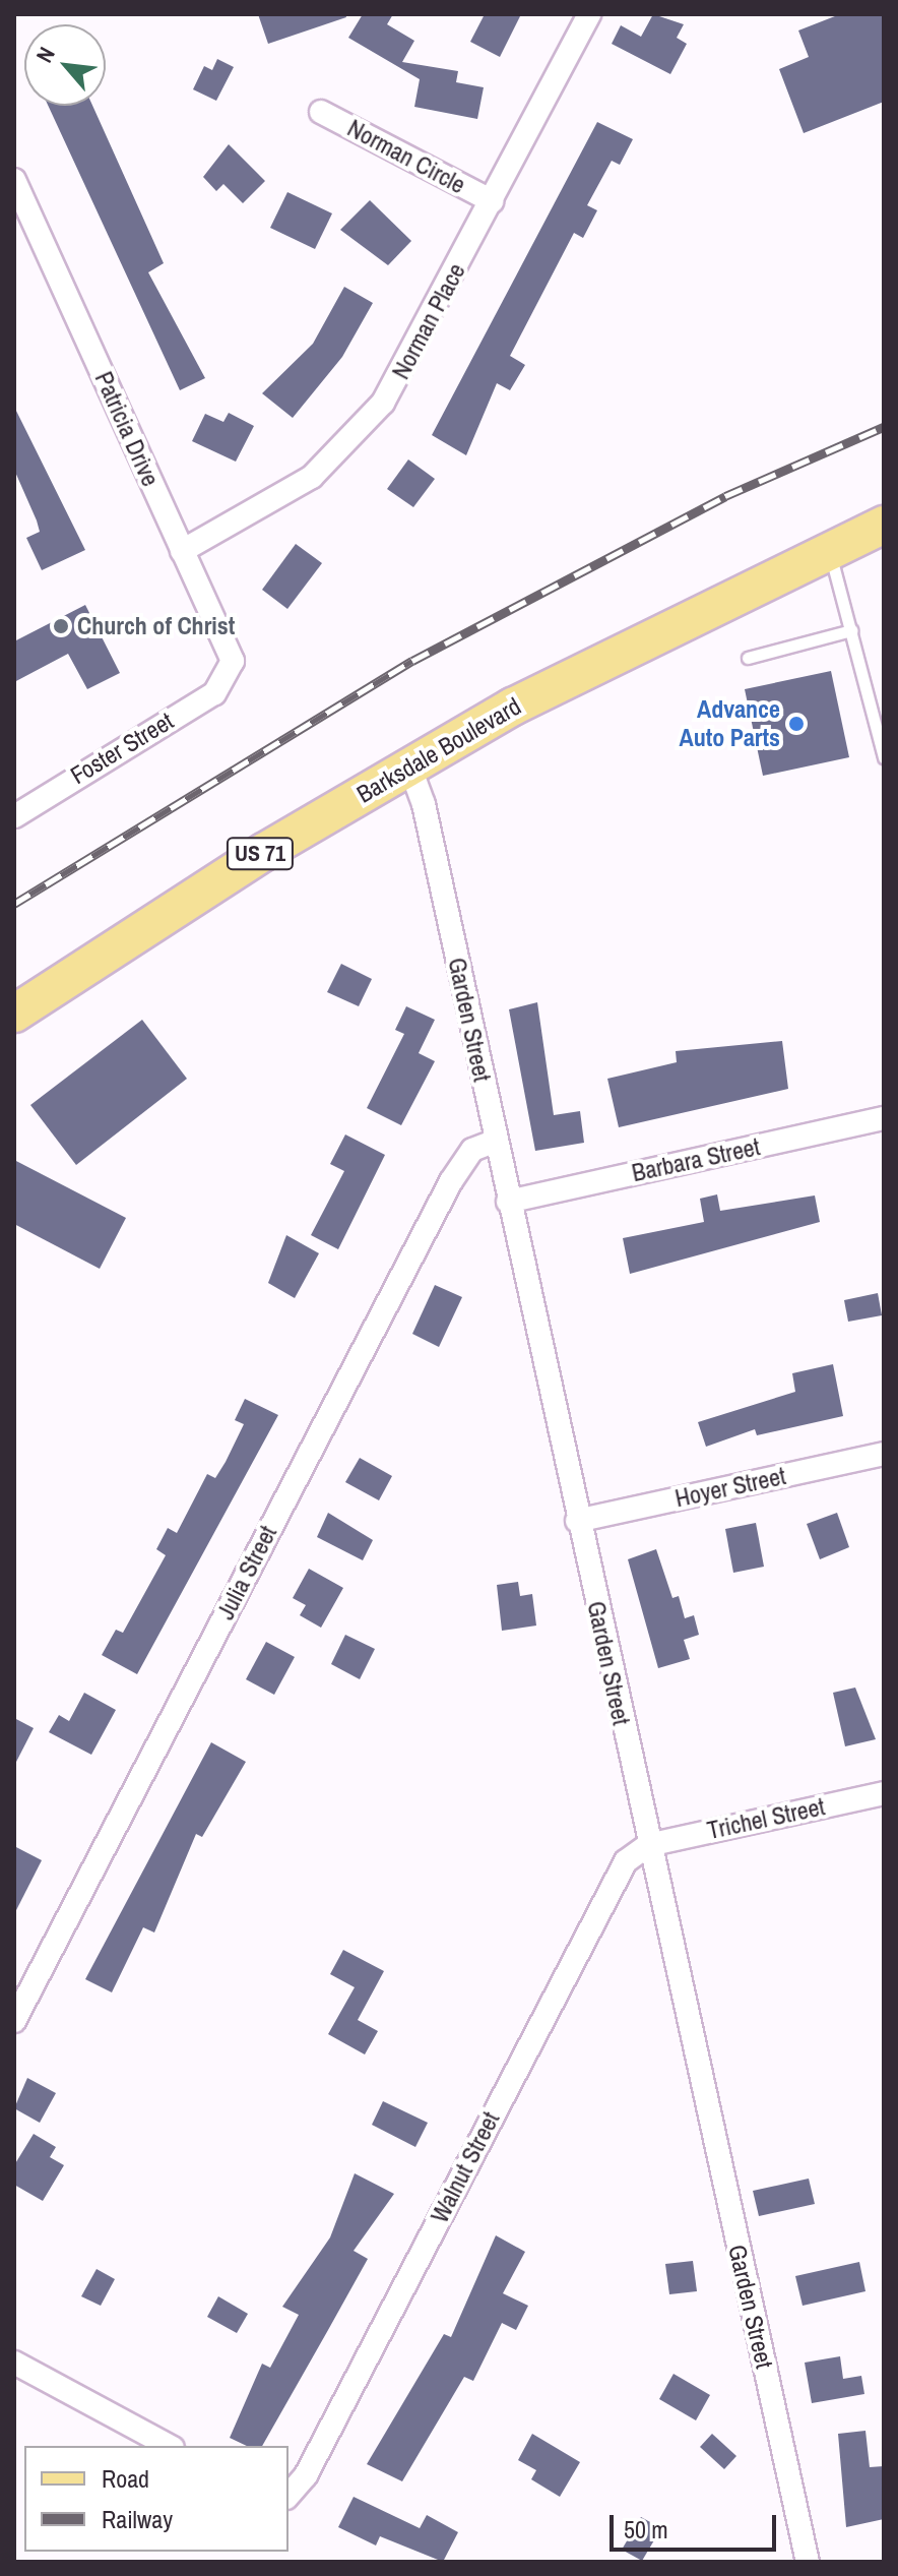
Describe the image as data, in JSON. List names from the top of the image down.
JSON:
{
  "streets": {
    "main road": ["Barksdale Boulevard", "US 71"],
    "street": [
      "Norman Circle",
      "Norman Place",
      "Patricia Drive",
      "Foster Street",
      "Garden Street",
      "Barbara Street",
      "Hoyer Street",
      "Julia Street",
      "Trichel Street",
      "Walnut Street"
    ]
  },
  "crossings": [
    ["Norman Circle", "Norman Place"],
    ["Norman Place", "Patricia Drive"],
    ["Patricia Drive", "Foster Street"],
    ["Barksdale Boulevard", "Garden Street"],
    ["Garden Street", "Barbara Street"],
    ["Garden Street", "Hoyer Street"],
    ["Garden Street", "Julia Street"],
    ["Garden Street", "Trichel Street"],
    ["Garden Street", "Walnut Street"],
    ["Trichel Street", "Walnut Street"]
  ],
  "places": ["Church of Christ", "Advance Auto Parts"],
  "legend": ["Road", "Railway"],
  "scale_bar": "50 m",
  "north": "top left"
}
